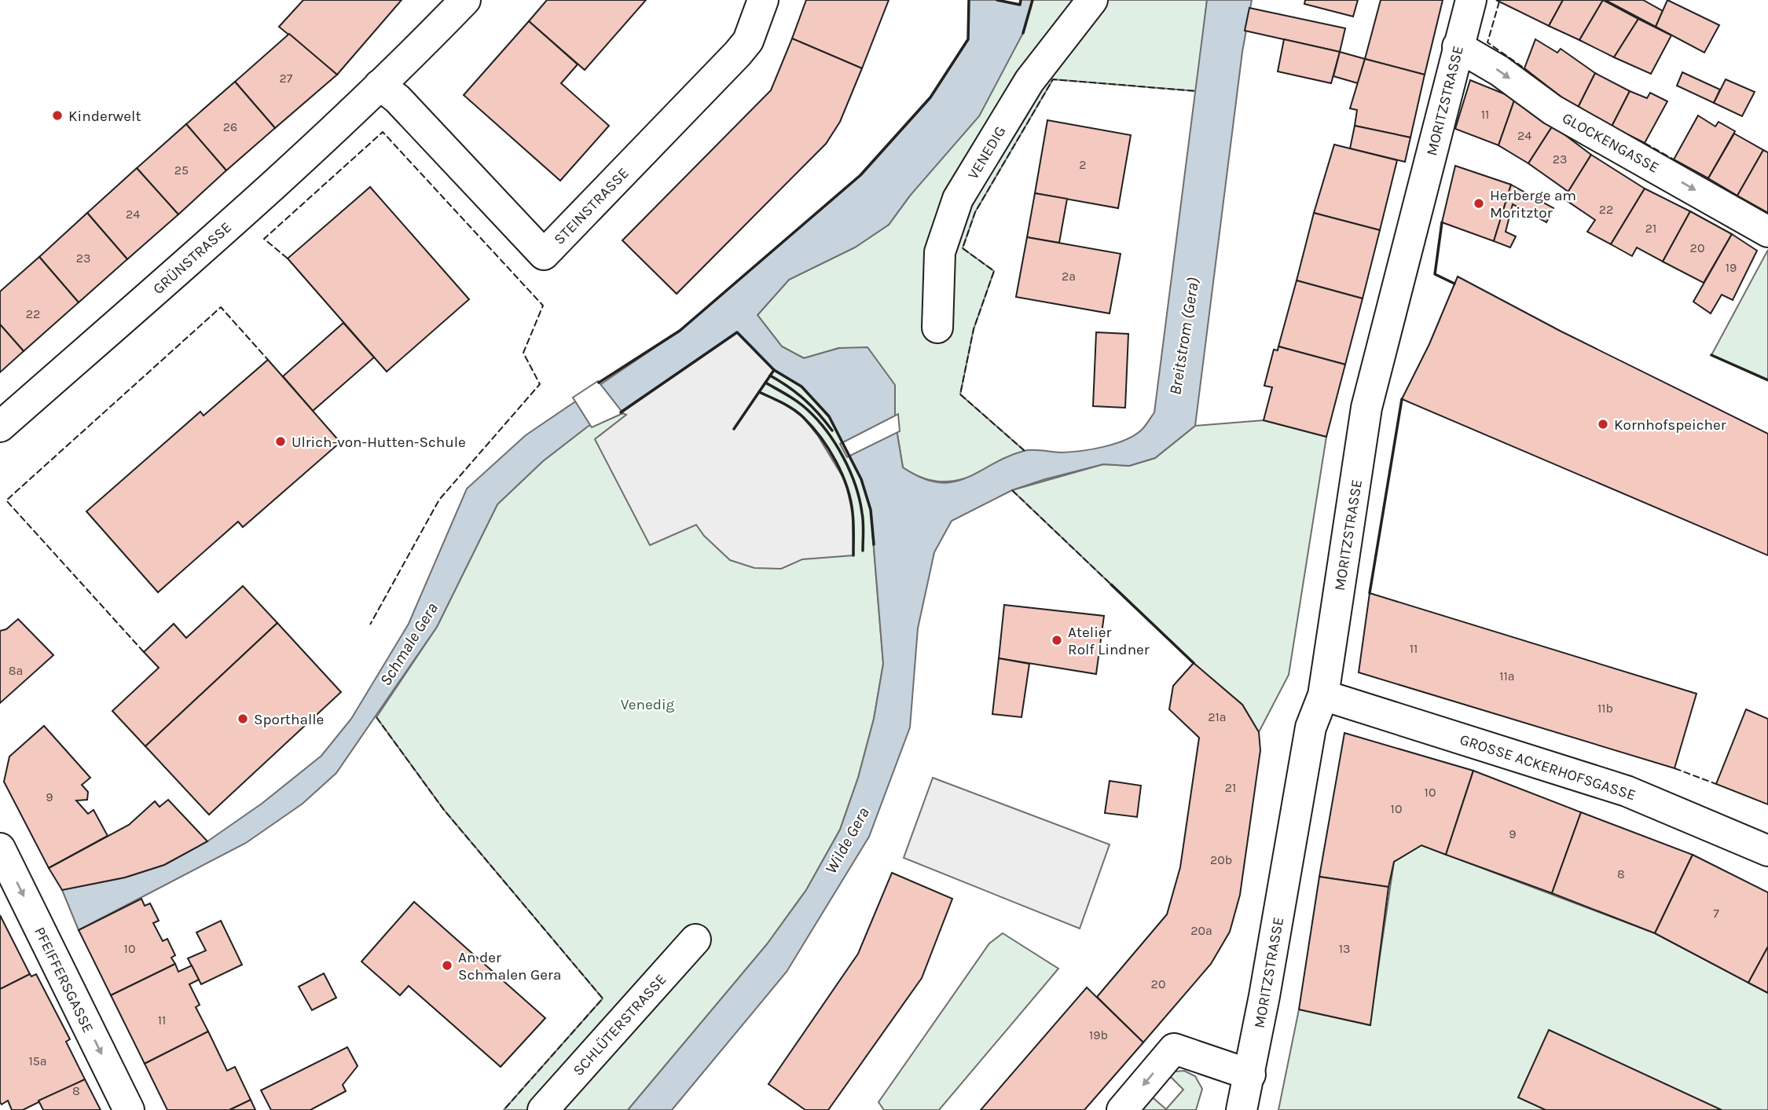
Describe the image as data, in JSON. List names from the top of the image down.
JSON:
{
  "streets": {
    "street": [
      "MORITZSTRASSE",
      "GLOCKENGASSE",
      "VENEDIG",
      "STEINSTRASSE",
      "GRÜNSTRASSE",
      "GROSSE ACKERHOFSGASSE",
      "PFEIFFERSGASSE",
      "SCHLÜTERSTRASSE"
    ]
  },
  "crossings": [
    ["MORITZSTRASSE", "GLOCKENGASSE"],
    ["MORITZSTRASSE", "GROSSE ACKERHOFSGASSE"],
    ["STEINSTRASSE", "GRÜNSTRASSE"]
  ],
  "one_way": ["GLOCKENGASSE", "PFEIFFERSGASSE"],
  "water": ["Breitstrom (Gera)", "Schmale Gera", "Wilde Gera"],
  "parks": ["Venedig"],
  "places": [
    "Kinderwelt",
    "Herberge am Moritztor",
    "Kornhofspeicher",
    "Ulrich-von-Hutten-Schule",
    "Atelier Rolf Lindner",
    "Sporthalle",
    "An der Schmalen Gera"
  ],
  "house_numbers": [
    "27",
    "11",
    "26",
    "24",
    "23",
    "2",
    "25",
    "22",
    "24",
    "21",
    "20",
    "23",
    "19",
    "2a",
    "22",
    "11",
    "8a",
    "11a",
    "11b",
    "21a",
    "21",
    "10",
    "9",
    "10",
    "9",
    "20b",
    "8",
    "7",
    "20a",
    "10",
    "13",
    "20",
    "11",
    "19b",
    "15a",
    "8"
  ]
}
